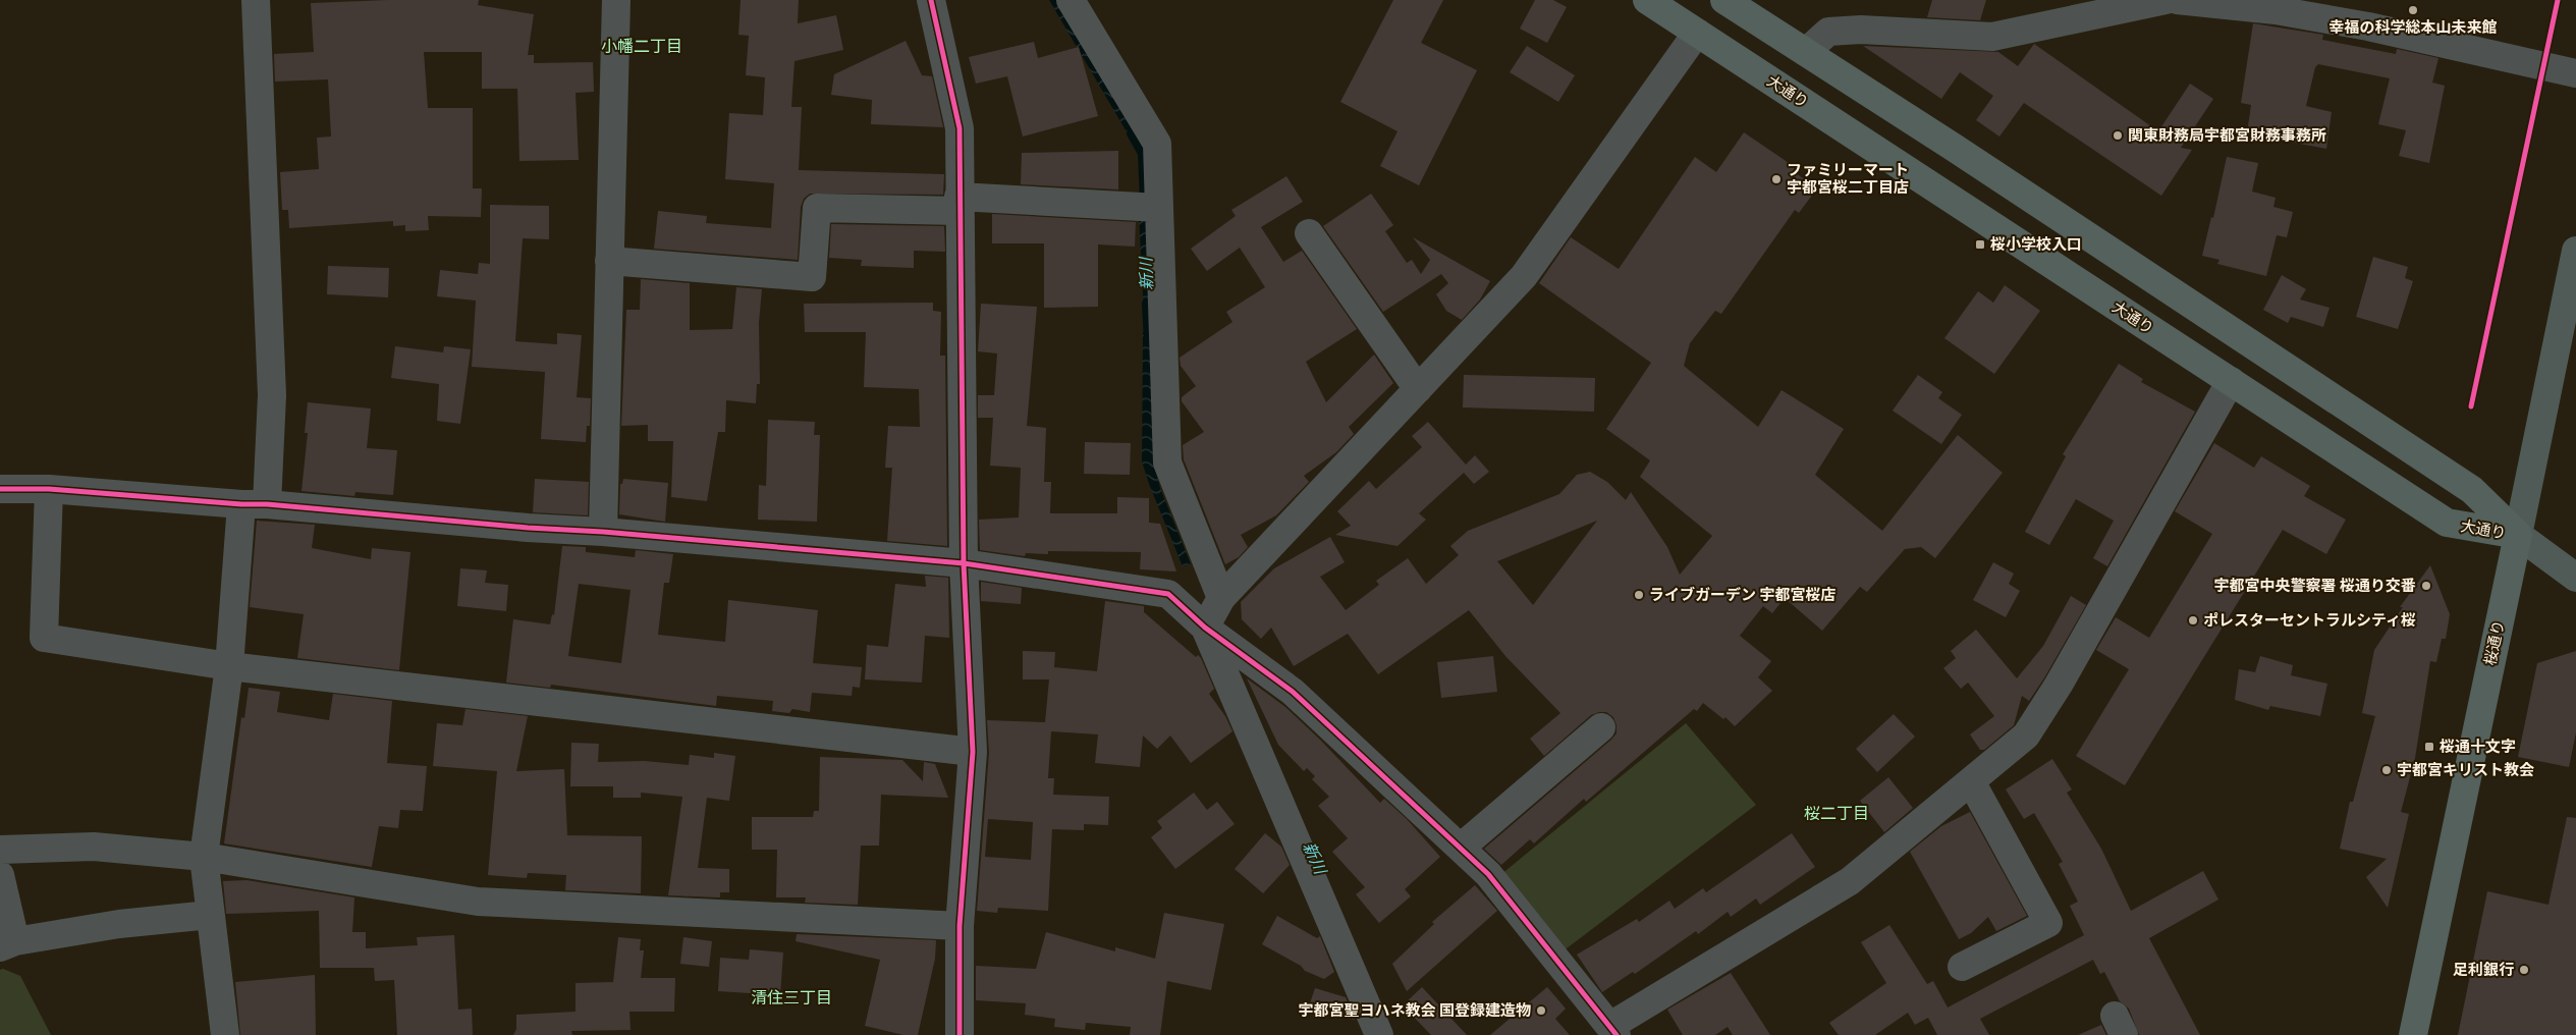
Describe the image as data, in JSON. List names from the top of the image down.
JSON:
{
  "streets": {
    "highway": ["大通り", "桜通り"]
  },
  "crossings": [
    ["大通り", "桜通り"]
  ],
  "districts": ["小幡二丁目", "桜二丁目", "清住三丁目"],
  "water": ["新川"],
  "places": {
    "other": [
      "幸福の科学総本山未来館",
      "関東財務局宇都宮財務事務所",
      "ファミリーマート 宇都宮桜二丁目店",
      "宇都宮中央警察署 桜通り交番",
      "ライブガーデン 宇都宮桜店",
      "ポレスターセントラルシティ桜",
      "宇都宮キリスト教会",
      "足利銀行",
      "宇都宮聖ヨハネ教会 国登録建造物"
    ],
    "transit": ["桜小学校入口", "桜通十文字"]
  }
}
